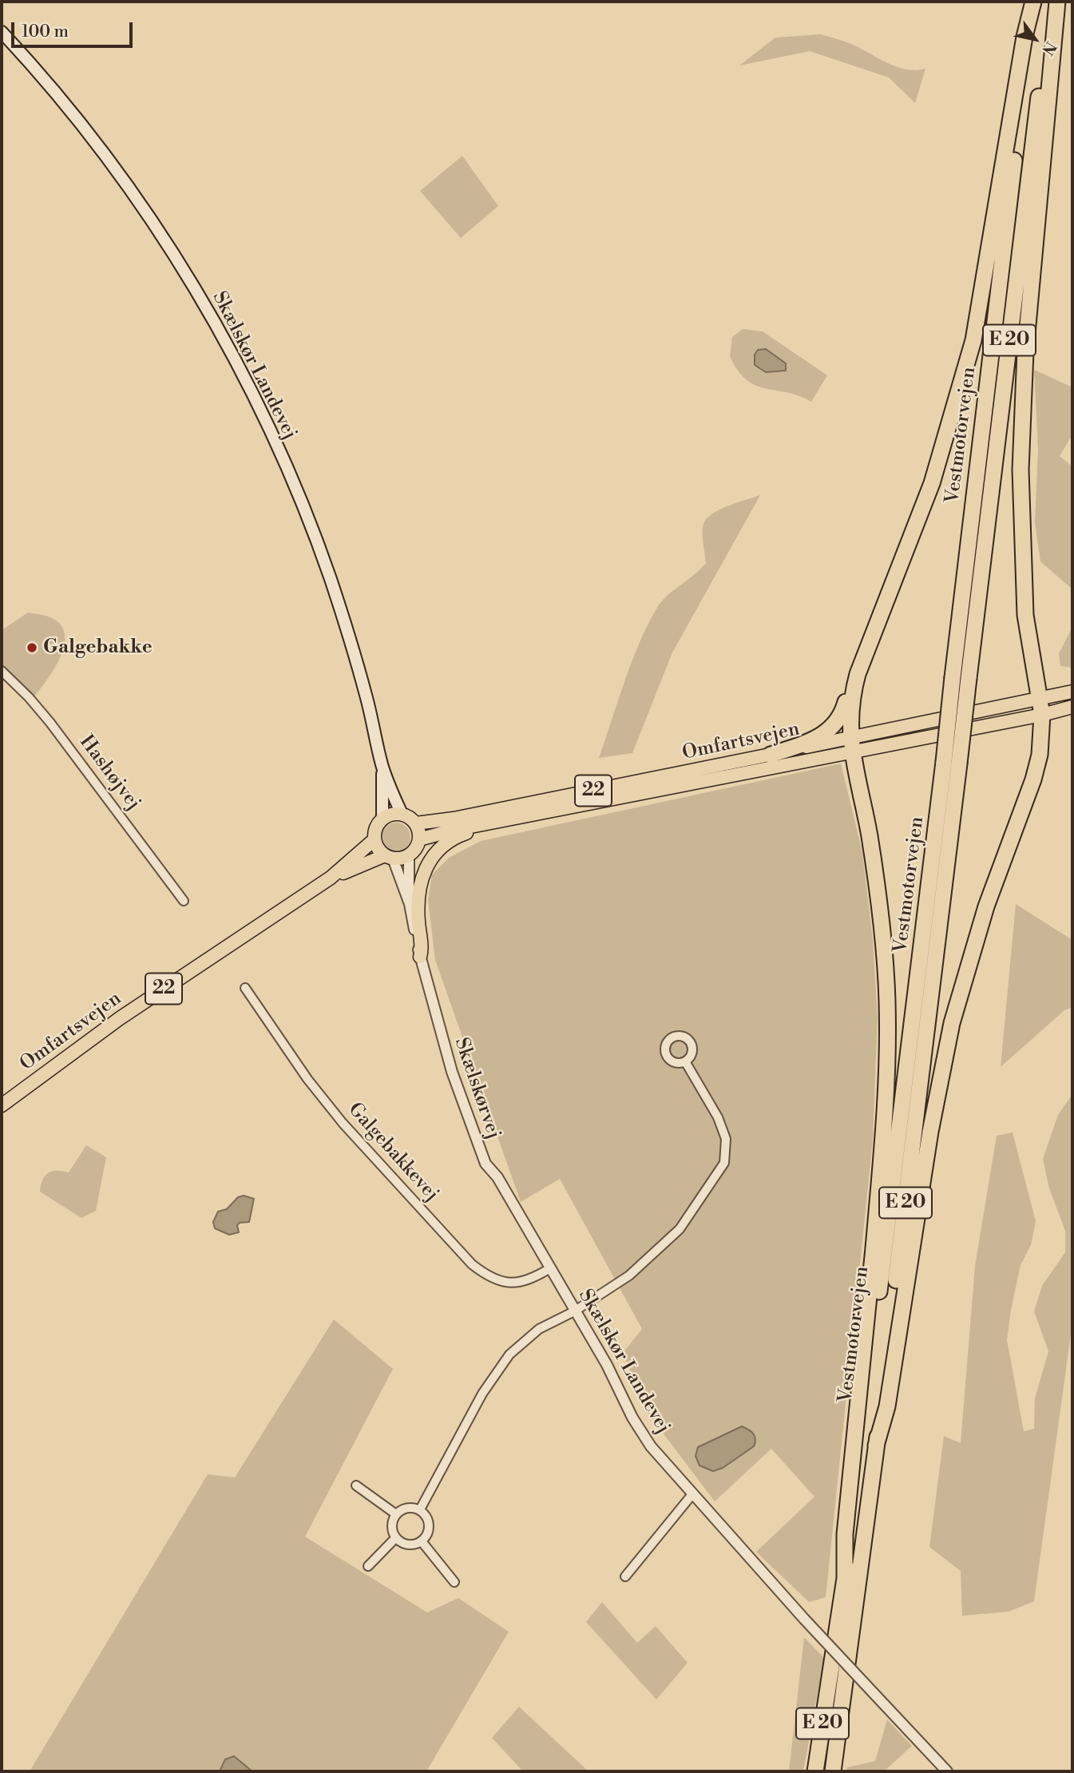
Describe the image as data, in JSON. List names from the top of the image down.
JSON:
{
  "streets": {
    "highway": ["E 20", "Vestmotorvejen"],
    "main road": ["Skælskør Landevej", "Omfartsvejen", "22"],
    "street": ["Hashøjvej", "Skælskørvej", "Galgebakkevej"]
  },
  "crossings": [
    ["Skælskør Landevej", "Omfartsvejen"],
    ["Skælskør Landevej", "22"],
    ["Skælskør Landevej", "Skælskørvej"],
    ["Skælskør Landevej", "Galgebakkevej"],
    ["Omfartsvejen", "22"],
    ["Omfartsvejen", "Skælskørvej"],
    ["22", "Skælskørvej"],
    ["Skælskørvej", "Galgebakkevej"]
  ],
  "places": ["Galgebakke"],
  "scale_bar": "100 m",
  "north": "bottom right"
}
